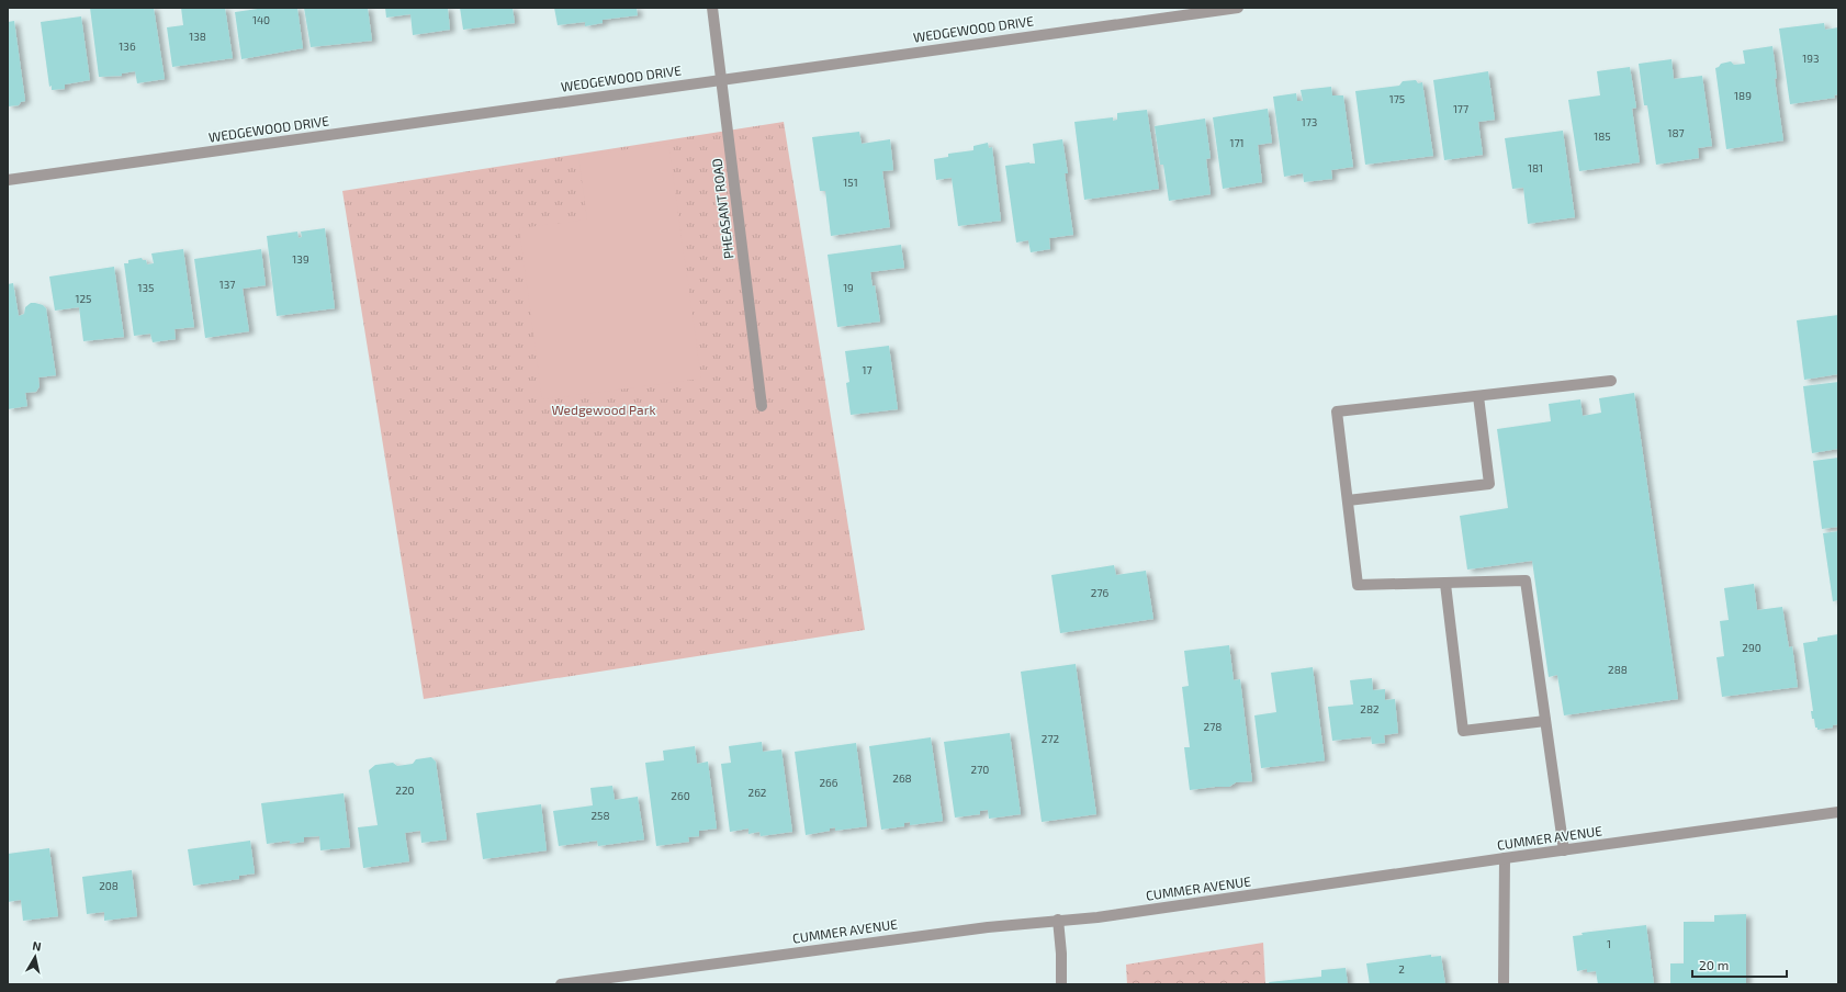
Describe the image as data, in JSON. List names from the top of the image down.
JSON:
{
  "streets": {
    "street": ["WEDGEWOOD DRIVE", "PHEASANT ROAD", "CUMMER AVENUE"]
  },
  "crossings": [
    ["WEDGEWOOD DRIVE", "PHEASANT ROAD"]
  ],
  "parks": ["Wedgewood Park"],
  "house_numbers": [
    "140",
    "138",
    "136",
    "193",
    "189",
    "175",
    "177",
    "173",
    "187",
    "185",
    "171",
    "181",
    "151",
    "139",
    "137",
    "135",
    "19",
    "125",
    "17",
    "276",
    "290",
    "288",
    "282",
    "278",
    "272",
    "270",
    "268",
    "266",
    "220",
    "262",
    "260",
    "258",
    "208",
    "1",
    "2"
  ],
  "scale_bar": "20 m",
  "north": "top"
}
